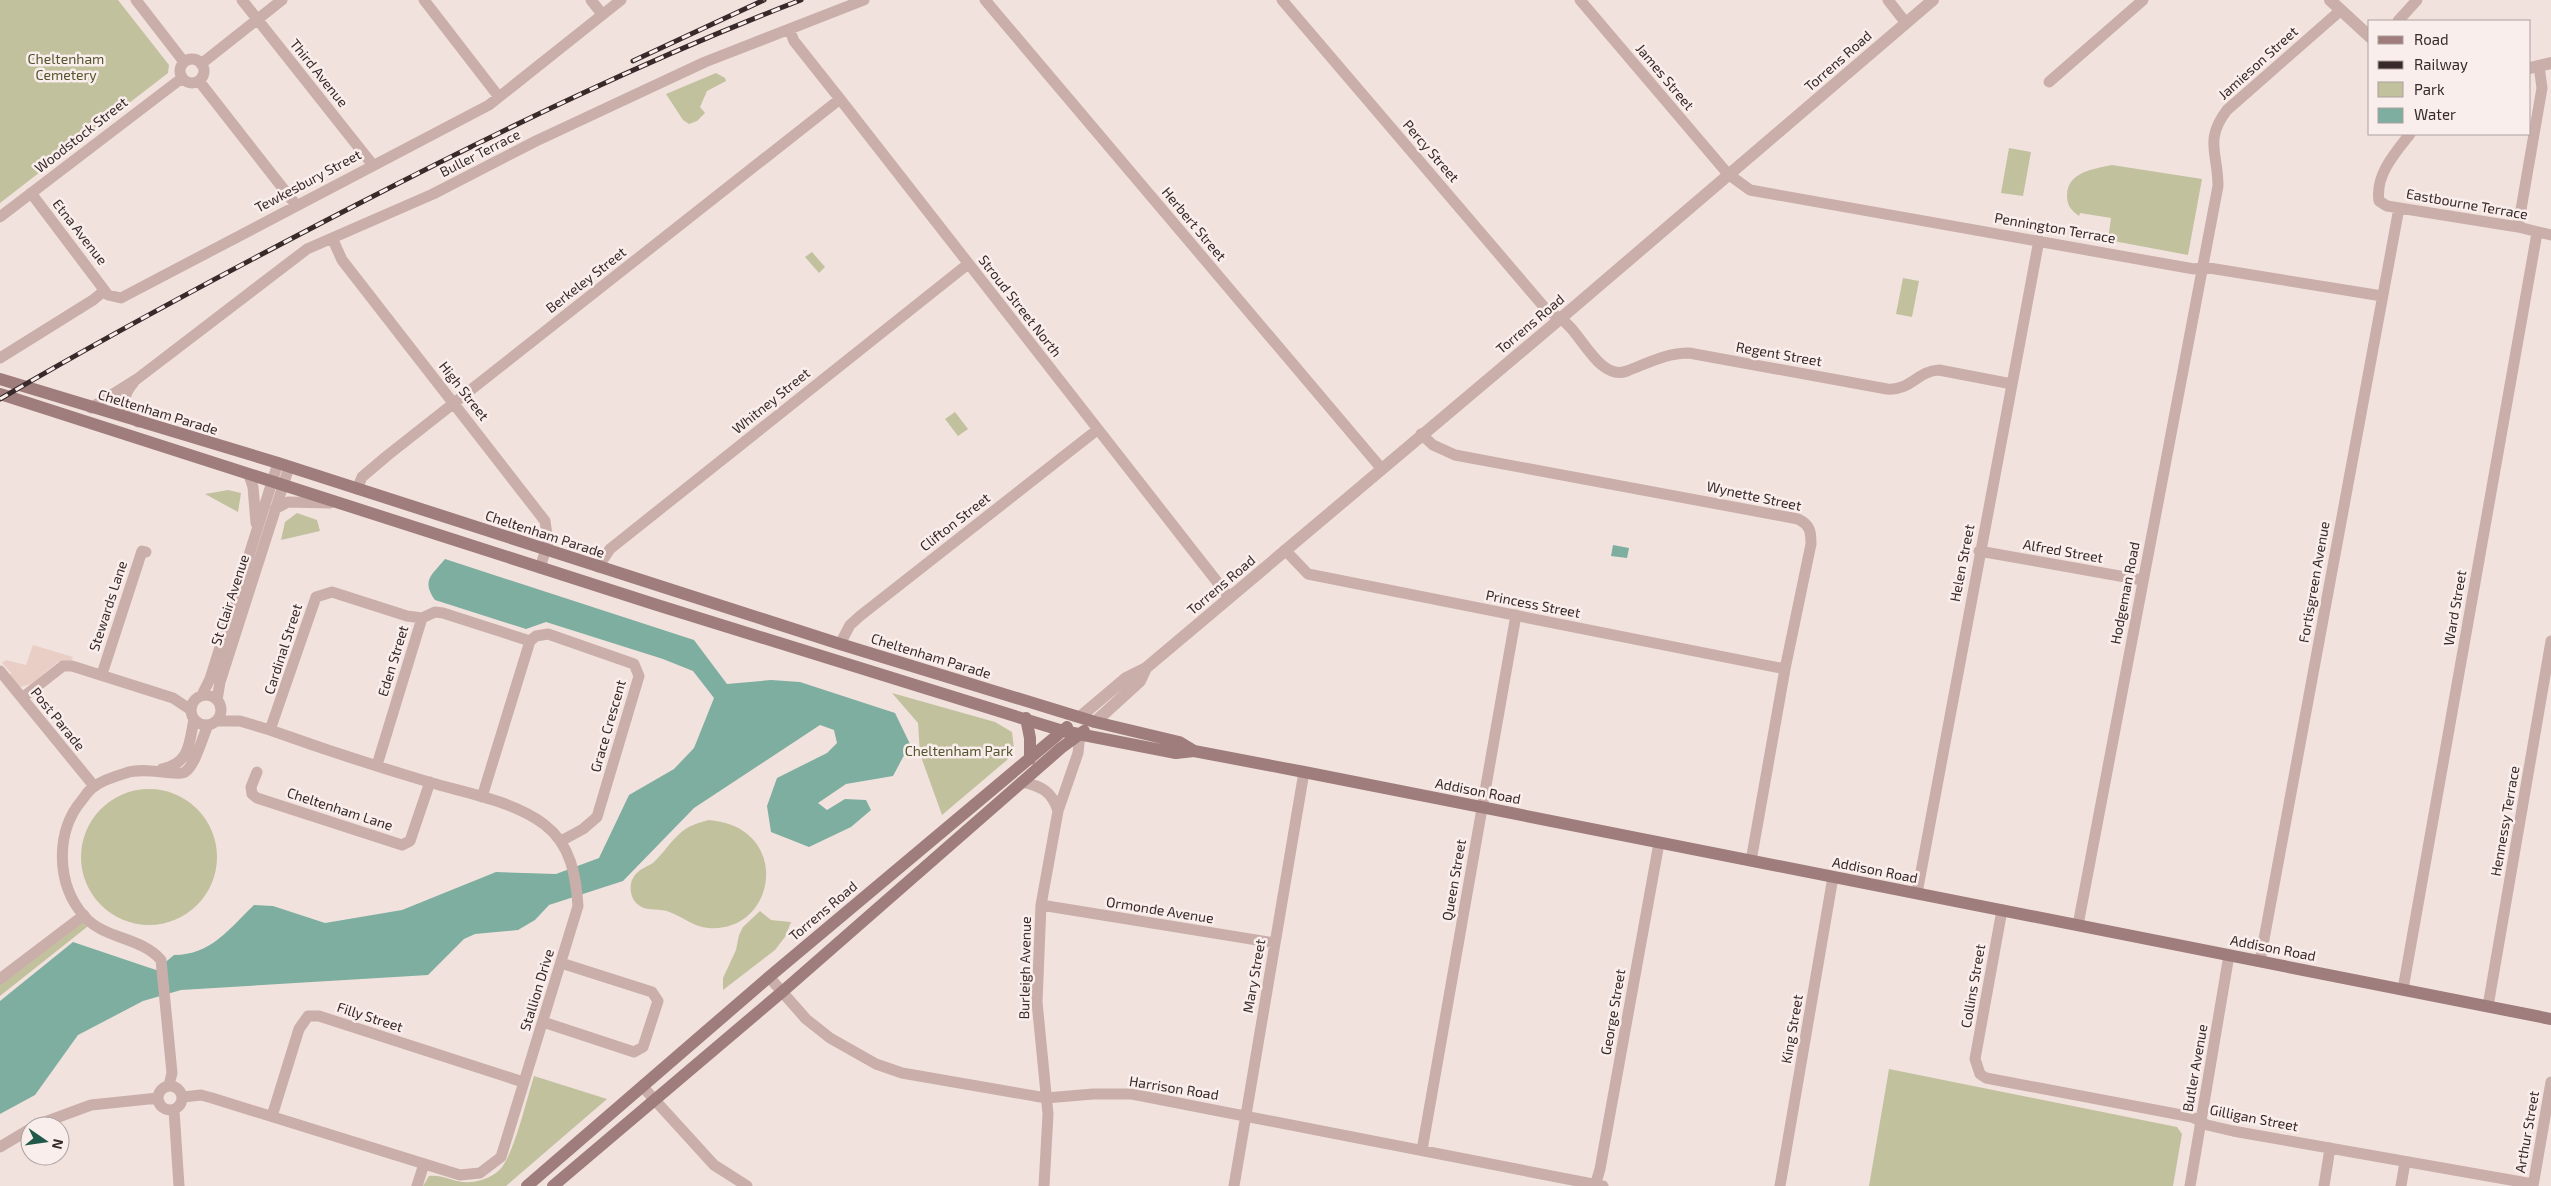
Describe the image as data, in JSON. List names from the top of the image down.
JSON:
{
  "streets": {
    "main road": ["Torrens Road", "Cheltenham Parade", "Addison Road"],
    "street": [
      "Jamieson Street",
      "Third Avenue",
      "James Street",
      "Woodstock Street",
      "Percy Street",
      "Buller Terrace",
      "Tewkesbury Street",
      "Eastbourne Terrace",
      "Herbert Street",
      "Pennington Terrace",
      "Etna Avenue",
      "Berkeley Street",
      "Stroud Street North",
      "Regent Street",
      "High Street",
      "Whitney Street",
      "Wynette Street",
      "Clifton Street",
      "Alfred Street",
      "Helen Street",
      "Fortisgreen Avenue",
      "Hodgeman Road",
      "St Clair Avenue",
      "Princess Street",
      "Stewards Lane",
      "Ward Street",
      "Cardinal Street",
      "Eden Street",
      "Post Parade",
      "Grace Crescent",
      "Cheltenham Lane",
      "Hennessy Terrace",
      "Queen Street",
      "Ormonde Avenue",
      "Burleigh Avenue",
      "Mary Street",
      "Collins Street",
      "Stallion Drive",
      "George Street",
      "Filly Street",
      "King Street",
      "Butler Avenue",
      "Harrison Road",
      "Gilligan Street",
      "Arthur Street"
    ]
  },
  "crossings": [
    ["Torrens Road", "James Street"],
    ["Torrens Road", "Percy Street"],
    ["Torrens Road", "Herbert Street"],
    ["Torrens Road", "Pennington Terrace"],
    ["Torrens Road", "Stroud Street North"],
    ["Torrens Road", "Regent Street"],
    ["Torrens Road", "Cheltenham Parade"],
    ["Torrens Road", "Wynette Street"],
    ["Torrens Road", "Princess Street"],
    ["Torrens Road", "Addison Road"],
    ["Torrens Road", "Burleigh Avenue"],
    ["Torrens Road", "Harrison Road"],
    ["Jamieson Street", "Pennington Terrace"],
    ["Jamieson Street", "Hodgeman Road"],
    ["Third Avenue", "Tewkesbury Street"],
    ["James Street", "Pennington Terrace"],
    ["Woodstock Street", "Etna Avenue"],
    ["Percy Street", "Regent Street"],
    ["Buller Terrace", "Stroud Street North"],
    ["Buller Terrace", "High Street"],
    ["Buller Terrace", "Cheltenham Parade"],
    ["Tewkesbury Street", "Etna Avenue"],
    ["Eastbourne Terrace", "Fortisgreen Avenue"],
    ["Eastbourne Terrace", "Ward Street"],
    ["Pennington Terrace", "Helen Street"],
    ["Pennington Terrace", "Fortisgreen Avenue"],
    ["Pennington Terrace", "Hodgeman Road"],
    ["Berkeley Street", "Stroud Street North"],
    ["Berkeley Street", "High Street"],
    ["Berkeley Street", "Cheltenham Parade"],
    ["Stroud Street North", "Whitney Street"],
    ["Stroud Street North", "Clifton Street"],
    ["Regent Street", "Helen Street"],
    ["High Street", "Cheltenham Parade"],
    ["Whitney Street", "Cheltenham Parade"],
    ["Cheltenham Parade", "Clifton Street"],
    ["Cheltenham Parade", "St Clair Avenue"],
    ["Cheltenham Parade", "Addison Road"],
    ["Wynette Street", "Princess Street"],
    ["Wynette Street", "Addison Road"],
    ["Alfred Street", "Helen Street"],
    ["Alfred Street", "Hodgeman Road"],
    ["Helen Street", "Addison Road"],
    ["Fortisgreen Avenue", "Addison Road"],
    ["Hodgeman Road", "Addison Road"],
    ["St Clair Avenue", "Stallion Drive"],
    ["Princess Street", "Queen Street"],
    ["Ward Street", "Addison Road"],
    ["Cardinal Street", "Eden Street"],
    ["Cardinal Street", "Stallion Drive"],
    ["Eden Street", "Grace Crescent"],
    ["Eden Street", "Stallion Drive"],
    ["Grace Crescent", "Stallion Drive"],
    ["Addison Road", "Hennessy Terrace"],
    ["Addison Road", "Queen Street"],
    ["Addison Road", "Burleigh Avenue"],
    ["Addison Road", "Mary Street"],
    ["Addison Road", "Collins Street"],
    ["Addison Road", "George Street"],
    ["Addison Road", "King Street"],
    ["Addison Road", "Butler Avenue"],
    ["Cheltenham Lane", "Stallion Drive"],
    ["Queen Street", "Harrison Road"],
    ["Ormonde Avenue", "Burleigh Avenue"],
    ["Ormonde Avenue", "Mary Street"],
    ["Burleigh Avenue", "Harrison Road"],
    ["Mary Street", "Harrison Road"],
    ["Collins Street", "Gilligan Street"],
    ["Stallion Drive", "Filly Street"],
    ["George Street", "Harrison Road"],
    ["Butler Avenue", "Gilligan Street"],
    ["Gilligan Street", "Arthur Street"]
  ],
  "parks": ["Cheltenham Cemetery", "Cheltenham Park"],
  "legend": [
    "Road",
    "Railway",
    "Park",
    "Water"
  ],
  "north": "right"
}
